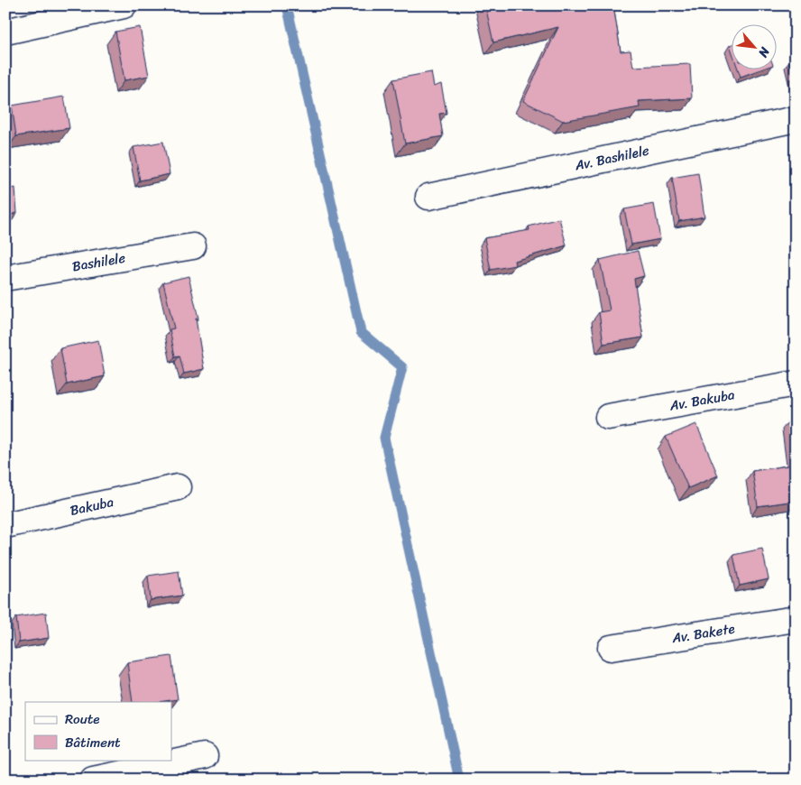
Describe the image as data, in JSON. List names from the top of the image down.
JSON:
{
  "streets": {
    "street": [
      "Av. Bashilele",
      "Bashilele",
      "Av. Bakuba",
      "Bakuba",
      "Av. Bakete"
    ]
  },
  "legend": ["Route", "Bâtiment"],
  "north": "bottom right"
}
